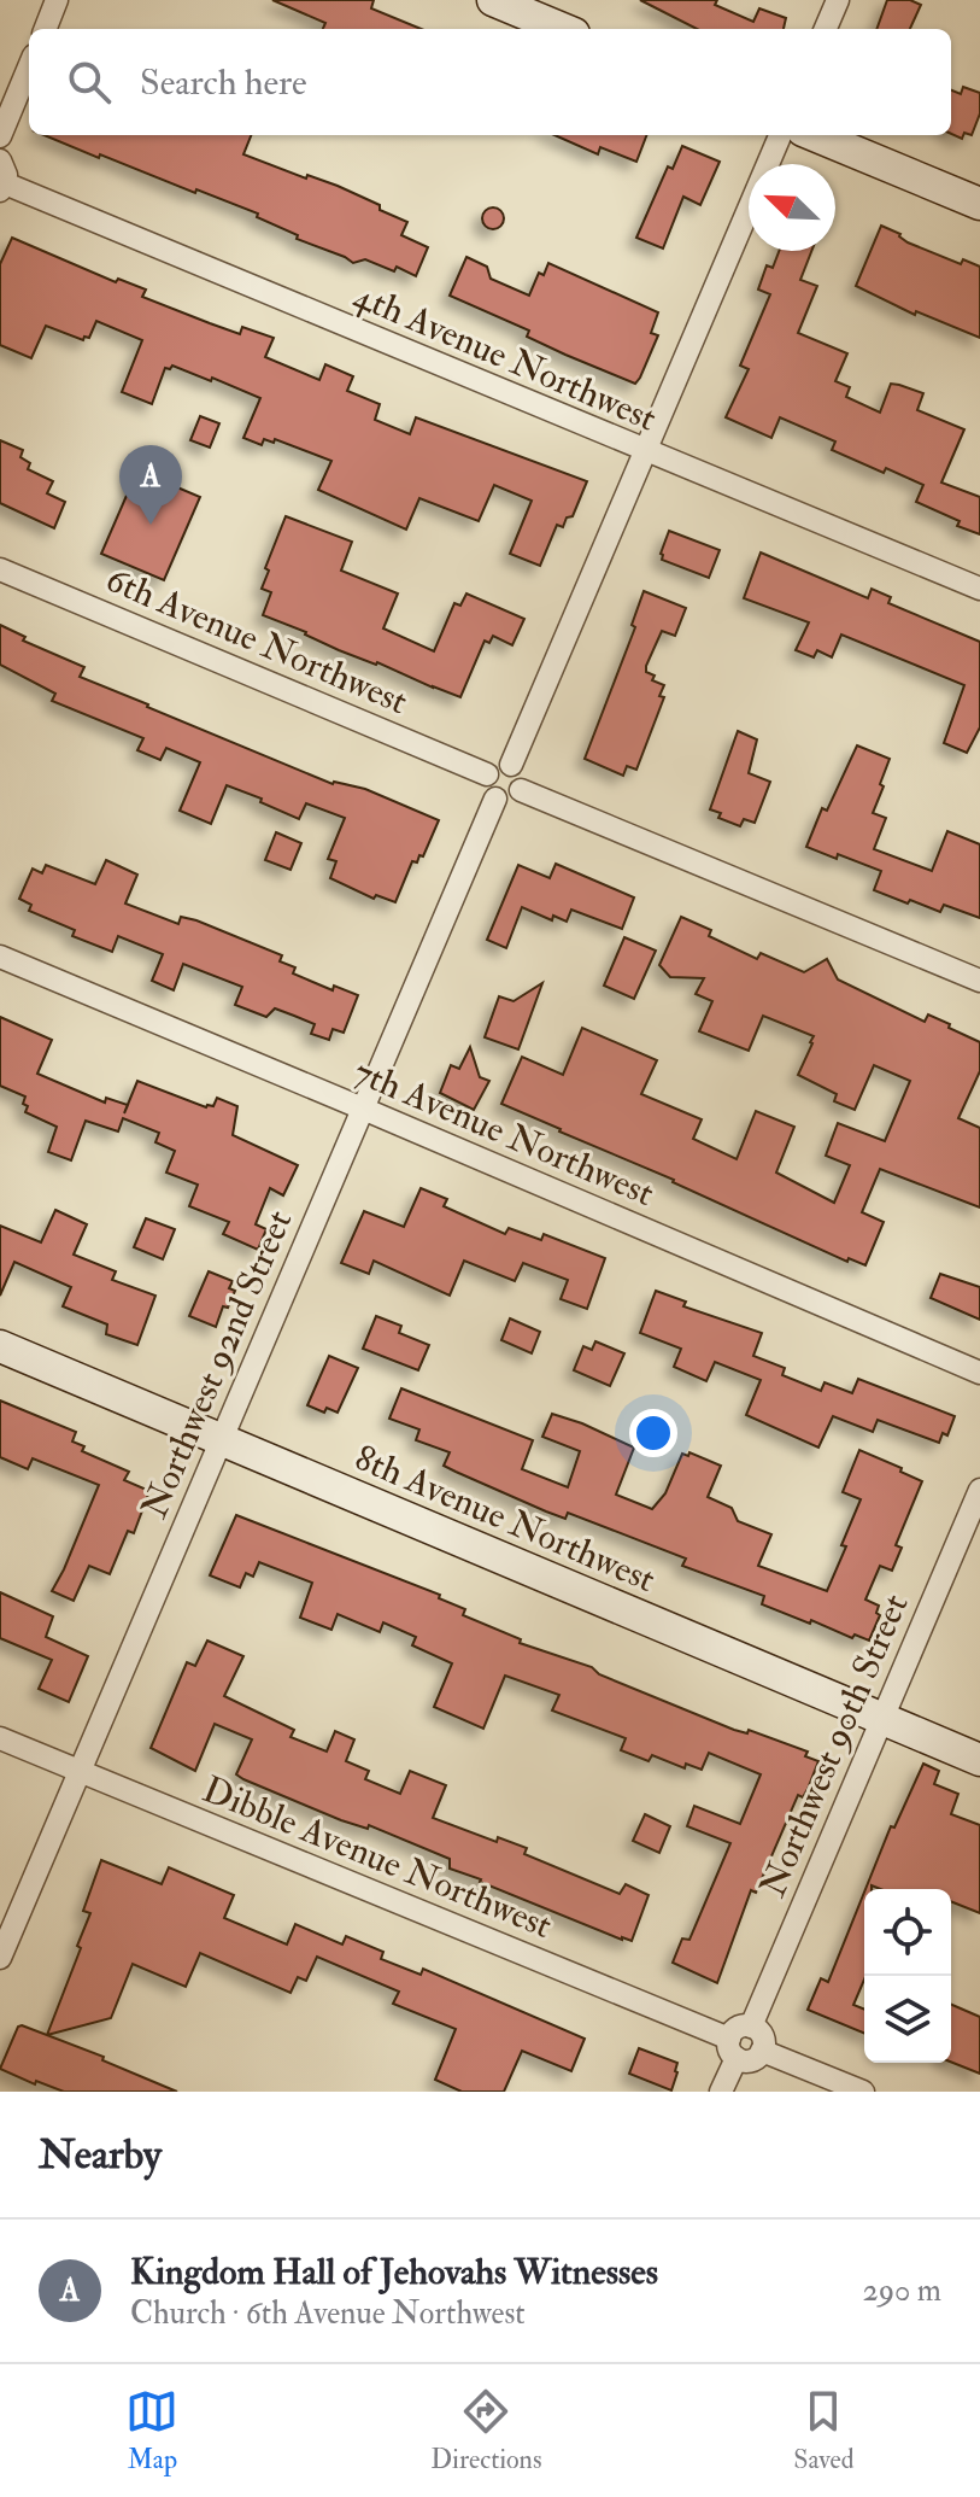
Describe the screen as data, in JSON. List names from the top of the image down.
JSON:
{
  "streets": {
    "street": [
      "4th Avenue Northwest",
      "6th Avenue Northwest",
      "7th Avenue Northwest",
      "Northwest 92nd Street",
      "8th Avenue Northwest",
      "Northwest 90th Street",
      "Dibble Avenue Northwest"
    ]
  },
  "crossings": [
    ["6th Avenue Northwest", "Northwest 92nd Street"],
    ["7th Avenue Northwest", "Northwest 92nd Street"],
    ["Northwest 92nd Street", "8th Avenue Northwest"],
    ["Northwest 92nd Street", "Dibble Avenue Northwest"],
    ["8th Avenue Northwest", "Northwest 90th Street"],
    ["Northwest 90th Street", "Dibble Avenue Northwest"]
  ],
  "north": "top left",
  "page": {
    "search": "Search here",
    "pins": "A",
    "heading": "Nearby",
    "list": [
      {
        "mark": "A",
        "name": "Kingdom Hall of Jehovahs Witnesses",
        "note": "Church · 6th Avenue Northwest",
        "value": "290 m"
      }
    ],
    "nav": ["Map", "Directions", "Saved"]
  }
}
